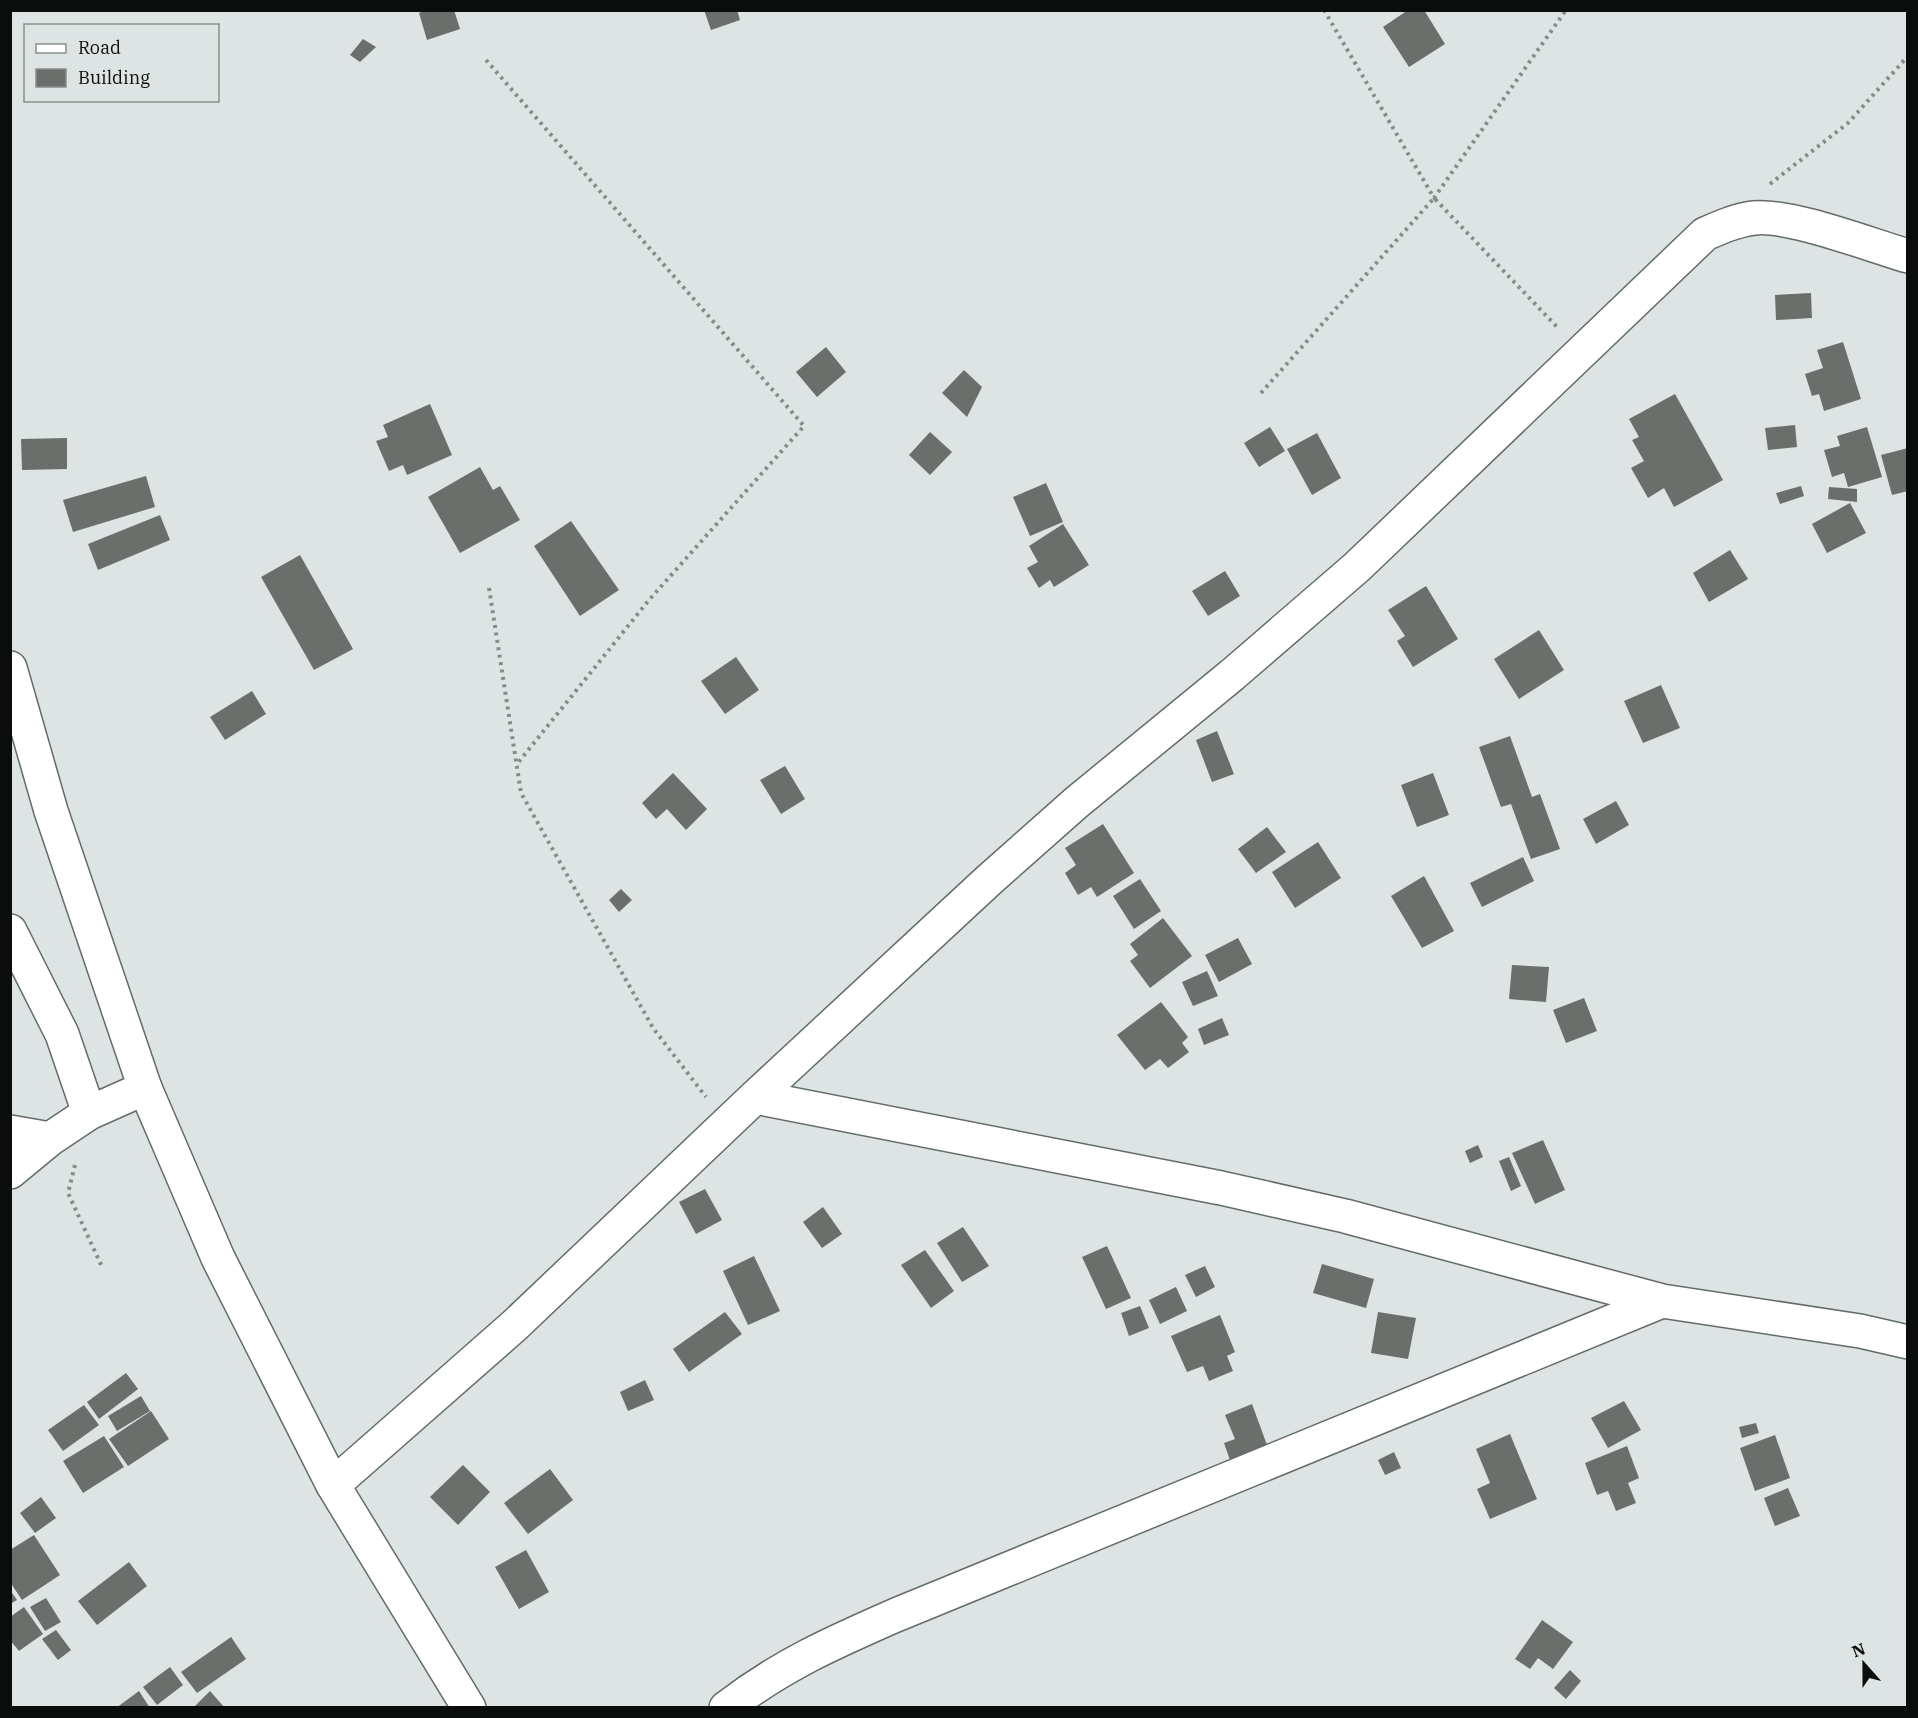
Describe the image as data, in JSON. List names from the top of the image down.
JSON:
{
  "legend": ["Road", "Building"],
  "north": "top"
}
